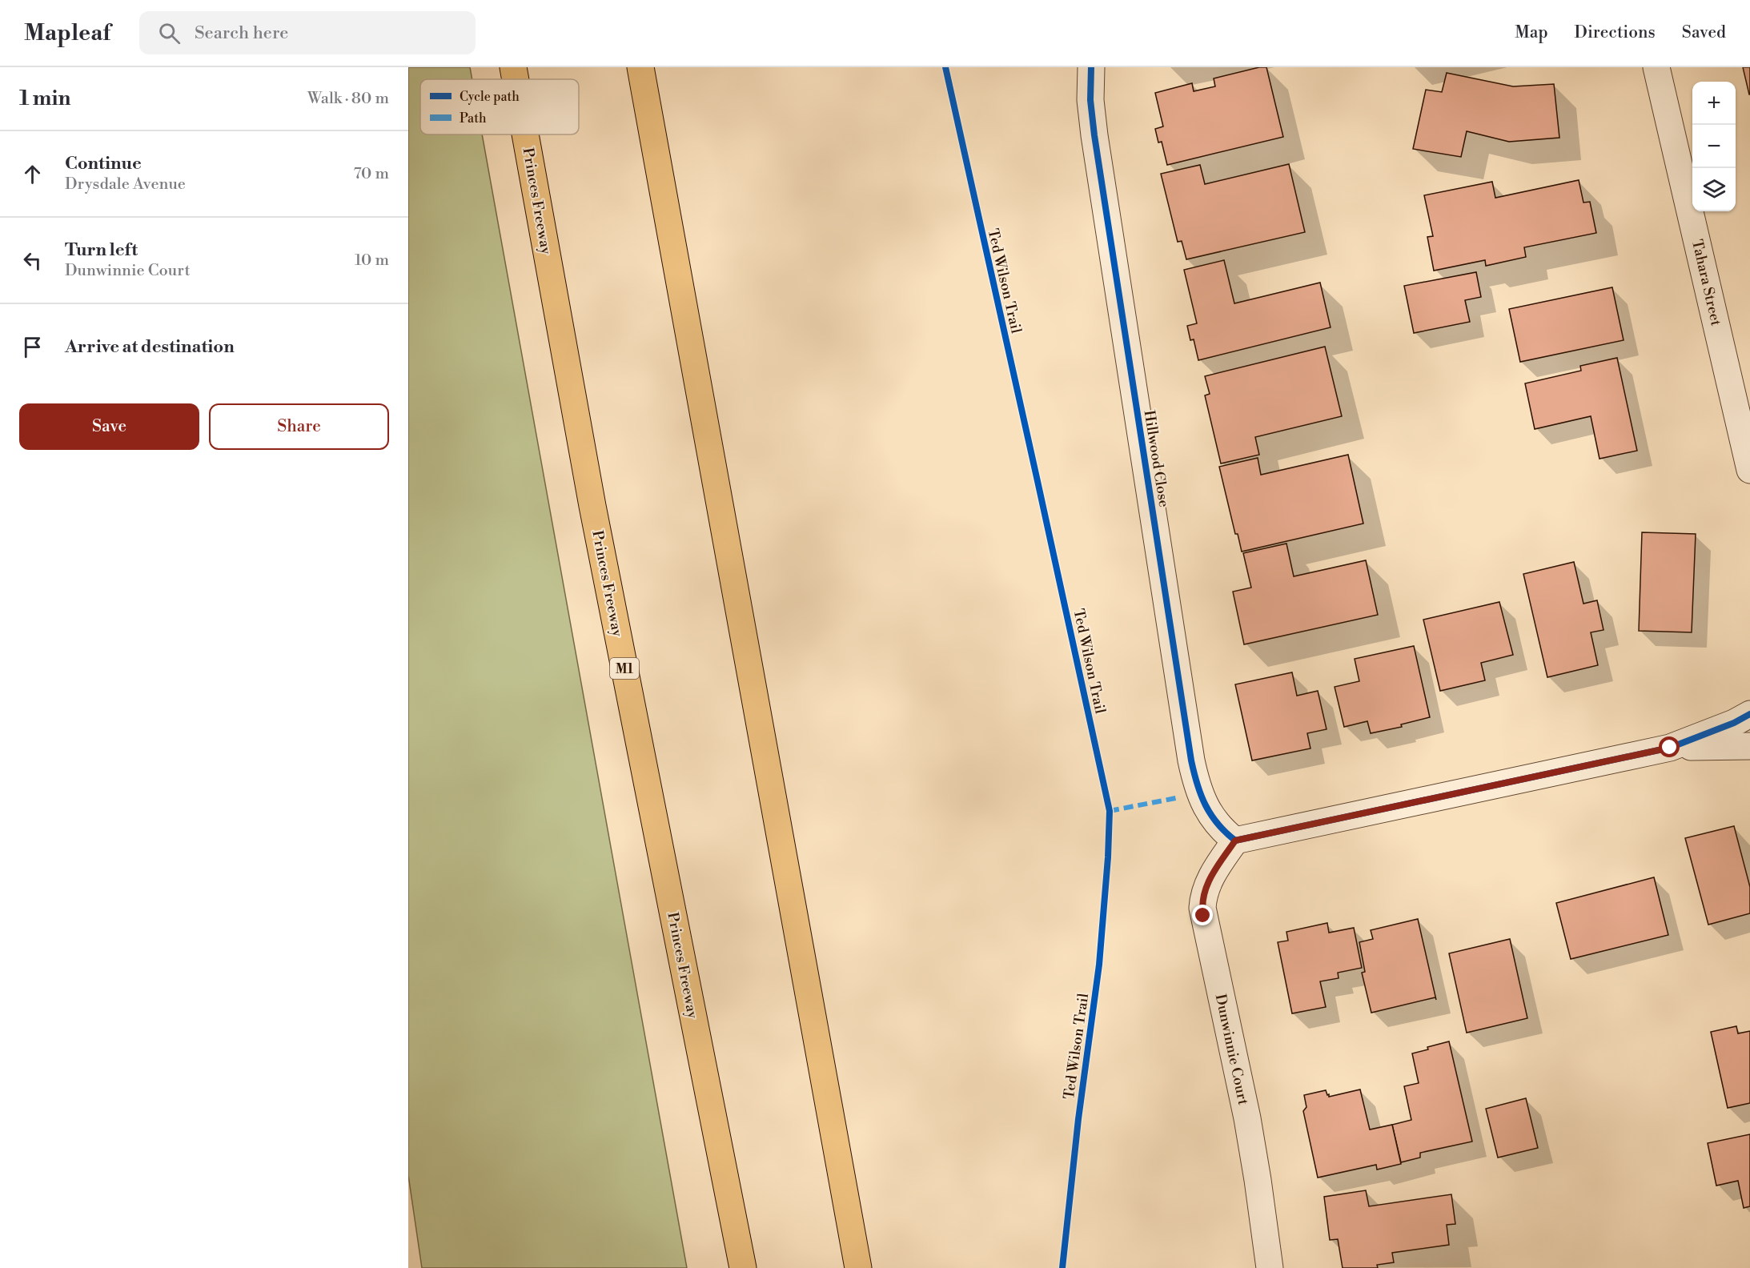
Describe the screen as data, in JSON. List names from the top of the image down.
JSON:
{
  "streets": {
    "highway": ["Princes Freeway", "M1"],
    "street": ["Tahara Street", "Hillwood Close", "Dunwinnie Court"],
    "cycle path": ["Ted Wilson Trail"]
  },
  "crossings": [
    ["Hillwood Close", "Dunwinnie Court"]
  ],
  "legend": ["Cycle path", "Path"],
  "page": {
    "header": "Mapleaf",
    "search": "Search here",
    "nav": ["Map", "Directions", "Saved"],
    "heading": ["1 min", "Walk · 80 m"],
    "map_buttons": ["+", "−"],
    "list": [
      ["Continue", "Drysdale Avenue", "70 m"],
      ["Turn left", "Dunwinnie Court", "10 m"],
      "Arrive at destination"
    ],
    "buttons": ["Save", "Share"]
  }
}
